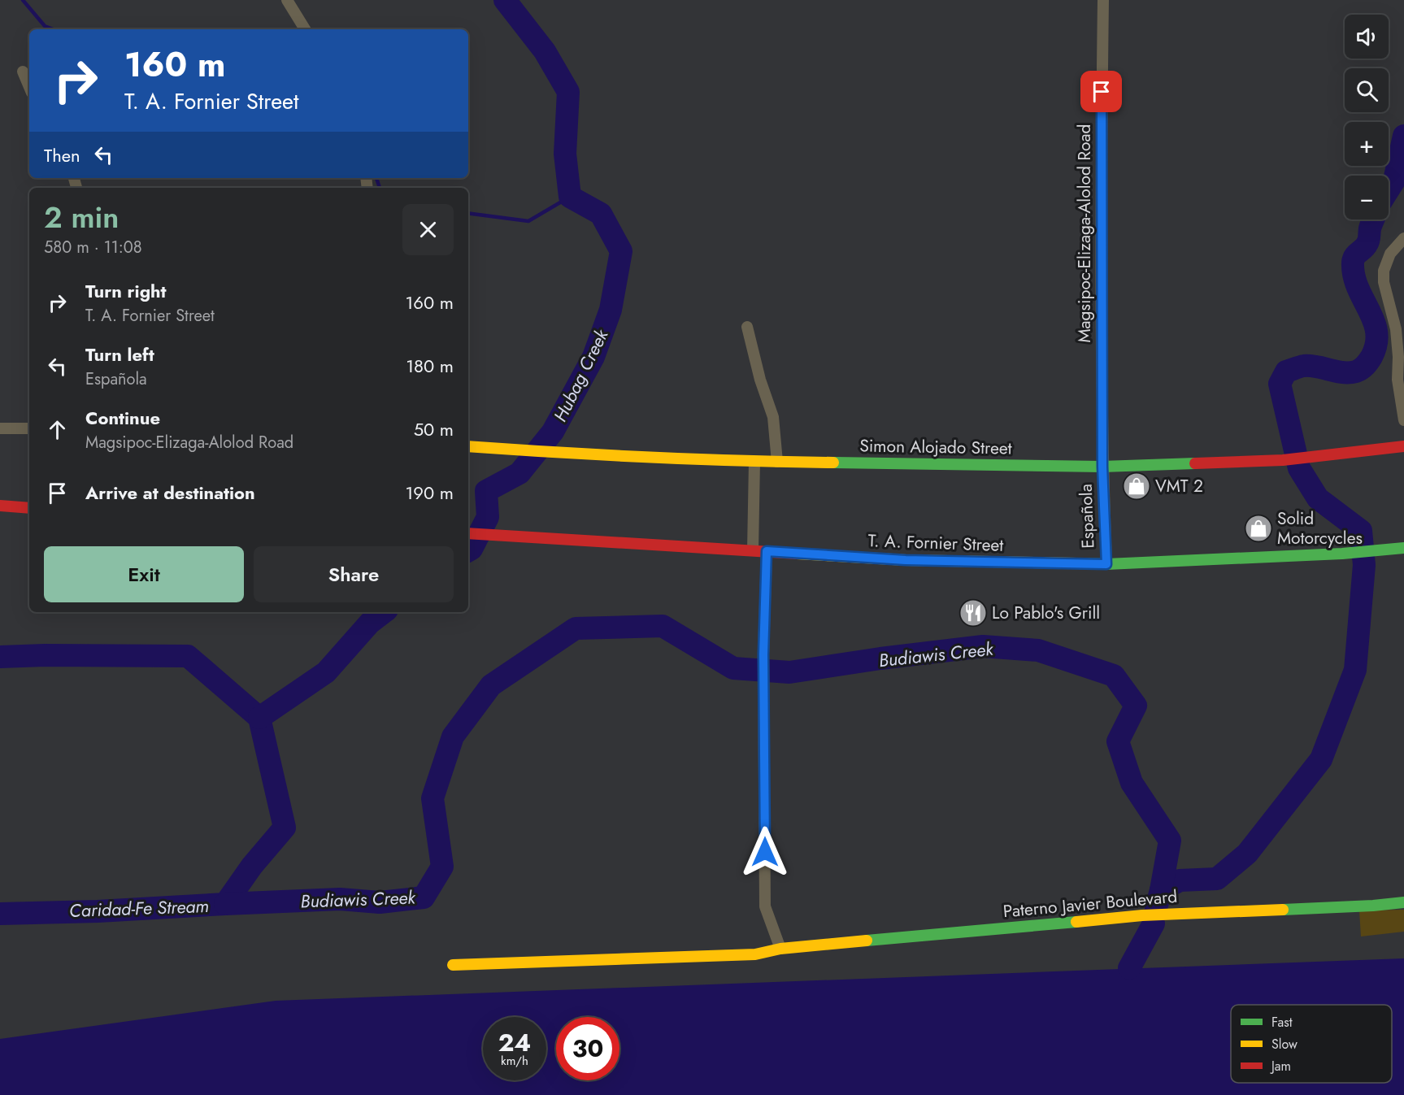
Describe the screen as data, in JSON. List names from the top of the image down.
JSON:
{
  "streets": {
    "street": [
      "Magsipoc-Elizaga-Alolod Road",
      "Simon Alojado Street",
      "Española",
      "T. A. Fornier Street",
      "Paterno Javier Boulevard"
    ]
  },
  "crossings": [
    ["Magsipoc-Elizaga-Alolod Road", "Simon Alojado Street"],
    ["Magsipoc-Elizaga-Alolod Road", "Española"],
    ["Simon Alojado Street", "Española"],
    ["Española", "T. A. Fornier Street"]
  ],
  "water": ["Hubag Creek", "Budiawis Creek", "Caridad-Fe Stream"],
  "places": {
    "shop": ["VMT 2", "Solid Motorcycles"],
    "restaurant": ["Lo Pablo's Grill"]
  },
  "legend": ["Fast", "Slow", "Jam"],
  "page": {
    "map_buttons": ["+", "−"],
    "turn": ["160 m", "T. A. Fornier Street"],
    "then": "Then",
    "heading": ["2 min", "580 m · 11:08"],
    "list": [
      {
        "name": "Turn right",
        "note": "T. A. Fornier Street",
        "value": "160 m"
      },
      {
        "name": "Turn left",
        "note": "Española",
        "value": "180 m"
      },
      {
        "name": "Continue",
        "note": "Magsipoc-Elizaga-Alolod Road",
        "value": "50 m"
      },
      {
        "name": "Arrive at destination",
        "value": "190 m"
      }
    ],
    "buttons": ["Exit", "Share"],
    "speed": "24 km/h",
    "limit": "30"
  }
}
